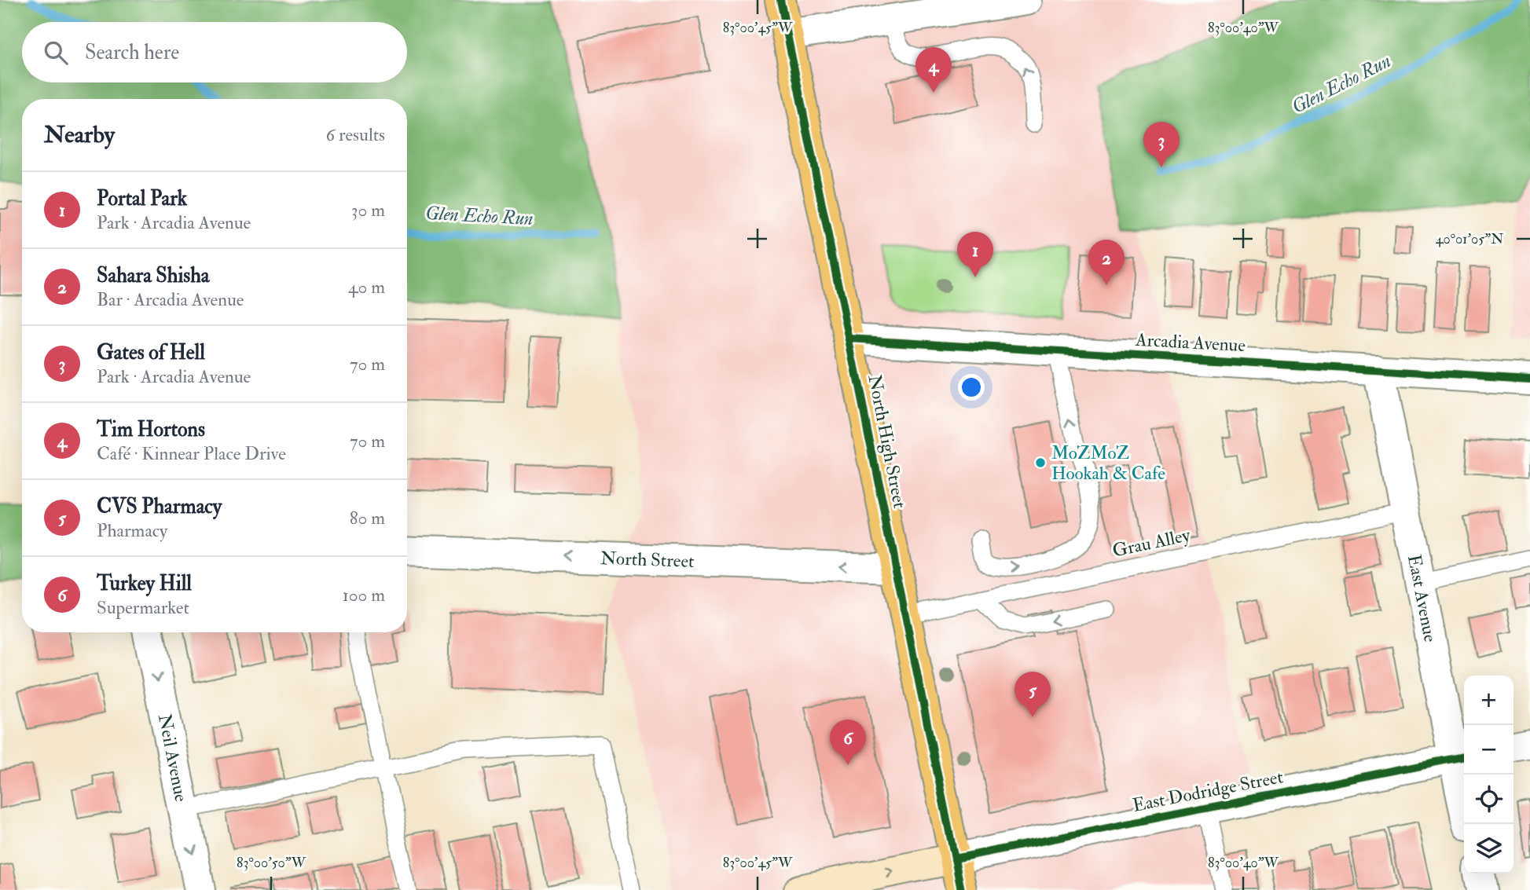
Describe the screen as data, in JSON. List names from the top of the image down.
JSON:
{
  "streets": {
    "main road": ["North High Street"],
    "street": [
      "Arcadia Avenue",
      "North Street",
      "East Avenue",
      "Neil Avenue",
      "East Dodridge Street"
    ],
    "lane": ["Grau Alley"]
  },
  "crossings": [
    ["Arcadia Avenue", "North High Street"],
    ["Arcadia Avenue", "East Avenue"],
    ["North High Street", "Grau Alley"],
    ["North High Street", "North Street"],
    ["North High Street", "East Dodridge Street"],
    ["Grau Alley", "East Avenue"],
    ["East Avenue", "East Dodridge Street"]
  ],
  "one_way": ["North Street", "Neil Avenue"],
  "water": ["Glen Echo Run"],
  "places": ["MoZMoZ Hookah & Cafe"],
  "page": {
    "search": "Search here",
    "pins": [
      "4",
      "3",
      "1",
      "2",
      "5",
      "6"
    ],
    "heading": ["Nearby", "6 results"],
    "list": [
      {
        "mark": "1",
        "name": "Portal Park",
        "note": "Park · Arcadia Avenue",
        "value": "30 m"
      },
      {
        "mark": "2",
        "name": "Sahara Shisha",
        "note": "Bar · Arcadia Avenue",
        "value": "40 m"
      },
      {
        "mark": "3",
        "name": "Gates of Hell",
        "note": "Park · Arcadia Avenue",
        "value": "70 m"
      },
      {
        "mark": "4",
        "name": "Tim Hortons",
        "note": "Café · Kinnear Place Drive",
        "value": "70 m"
      },
      {
        "mark": "5",
        "name": "CVS Pharmacy",
        "note": "Pharmacy",
        "value": "80 m"
      },
      {
        "mark": "6",
        "name": "Turkey Hill",
        "note": "Supermarket",
        "value": "100 m"
      }
    ],
    "map_buttons": ["+", "−"]
  },
  "coordinates": [
    "83°00'45\"W",
    "83°00'40\"W",
    "40°01'05\"N",
    "83°00'50\"W"
  ]
}
